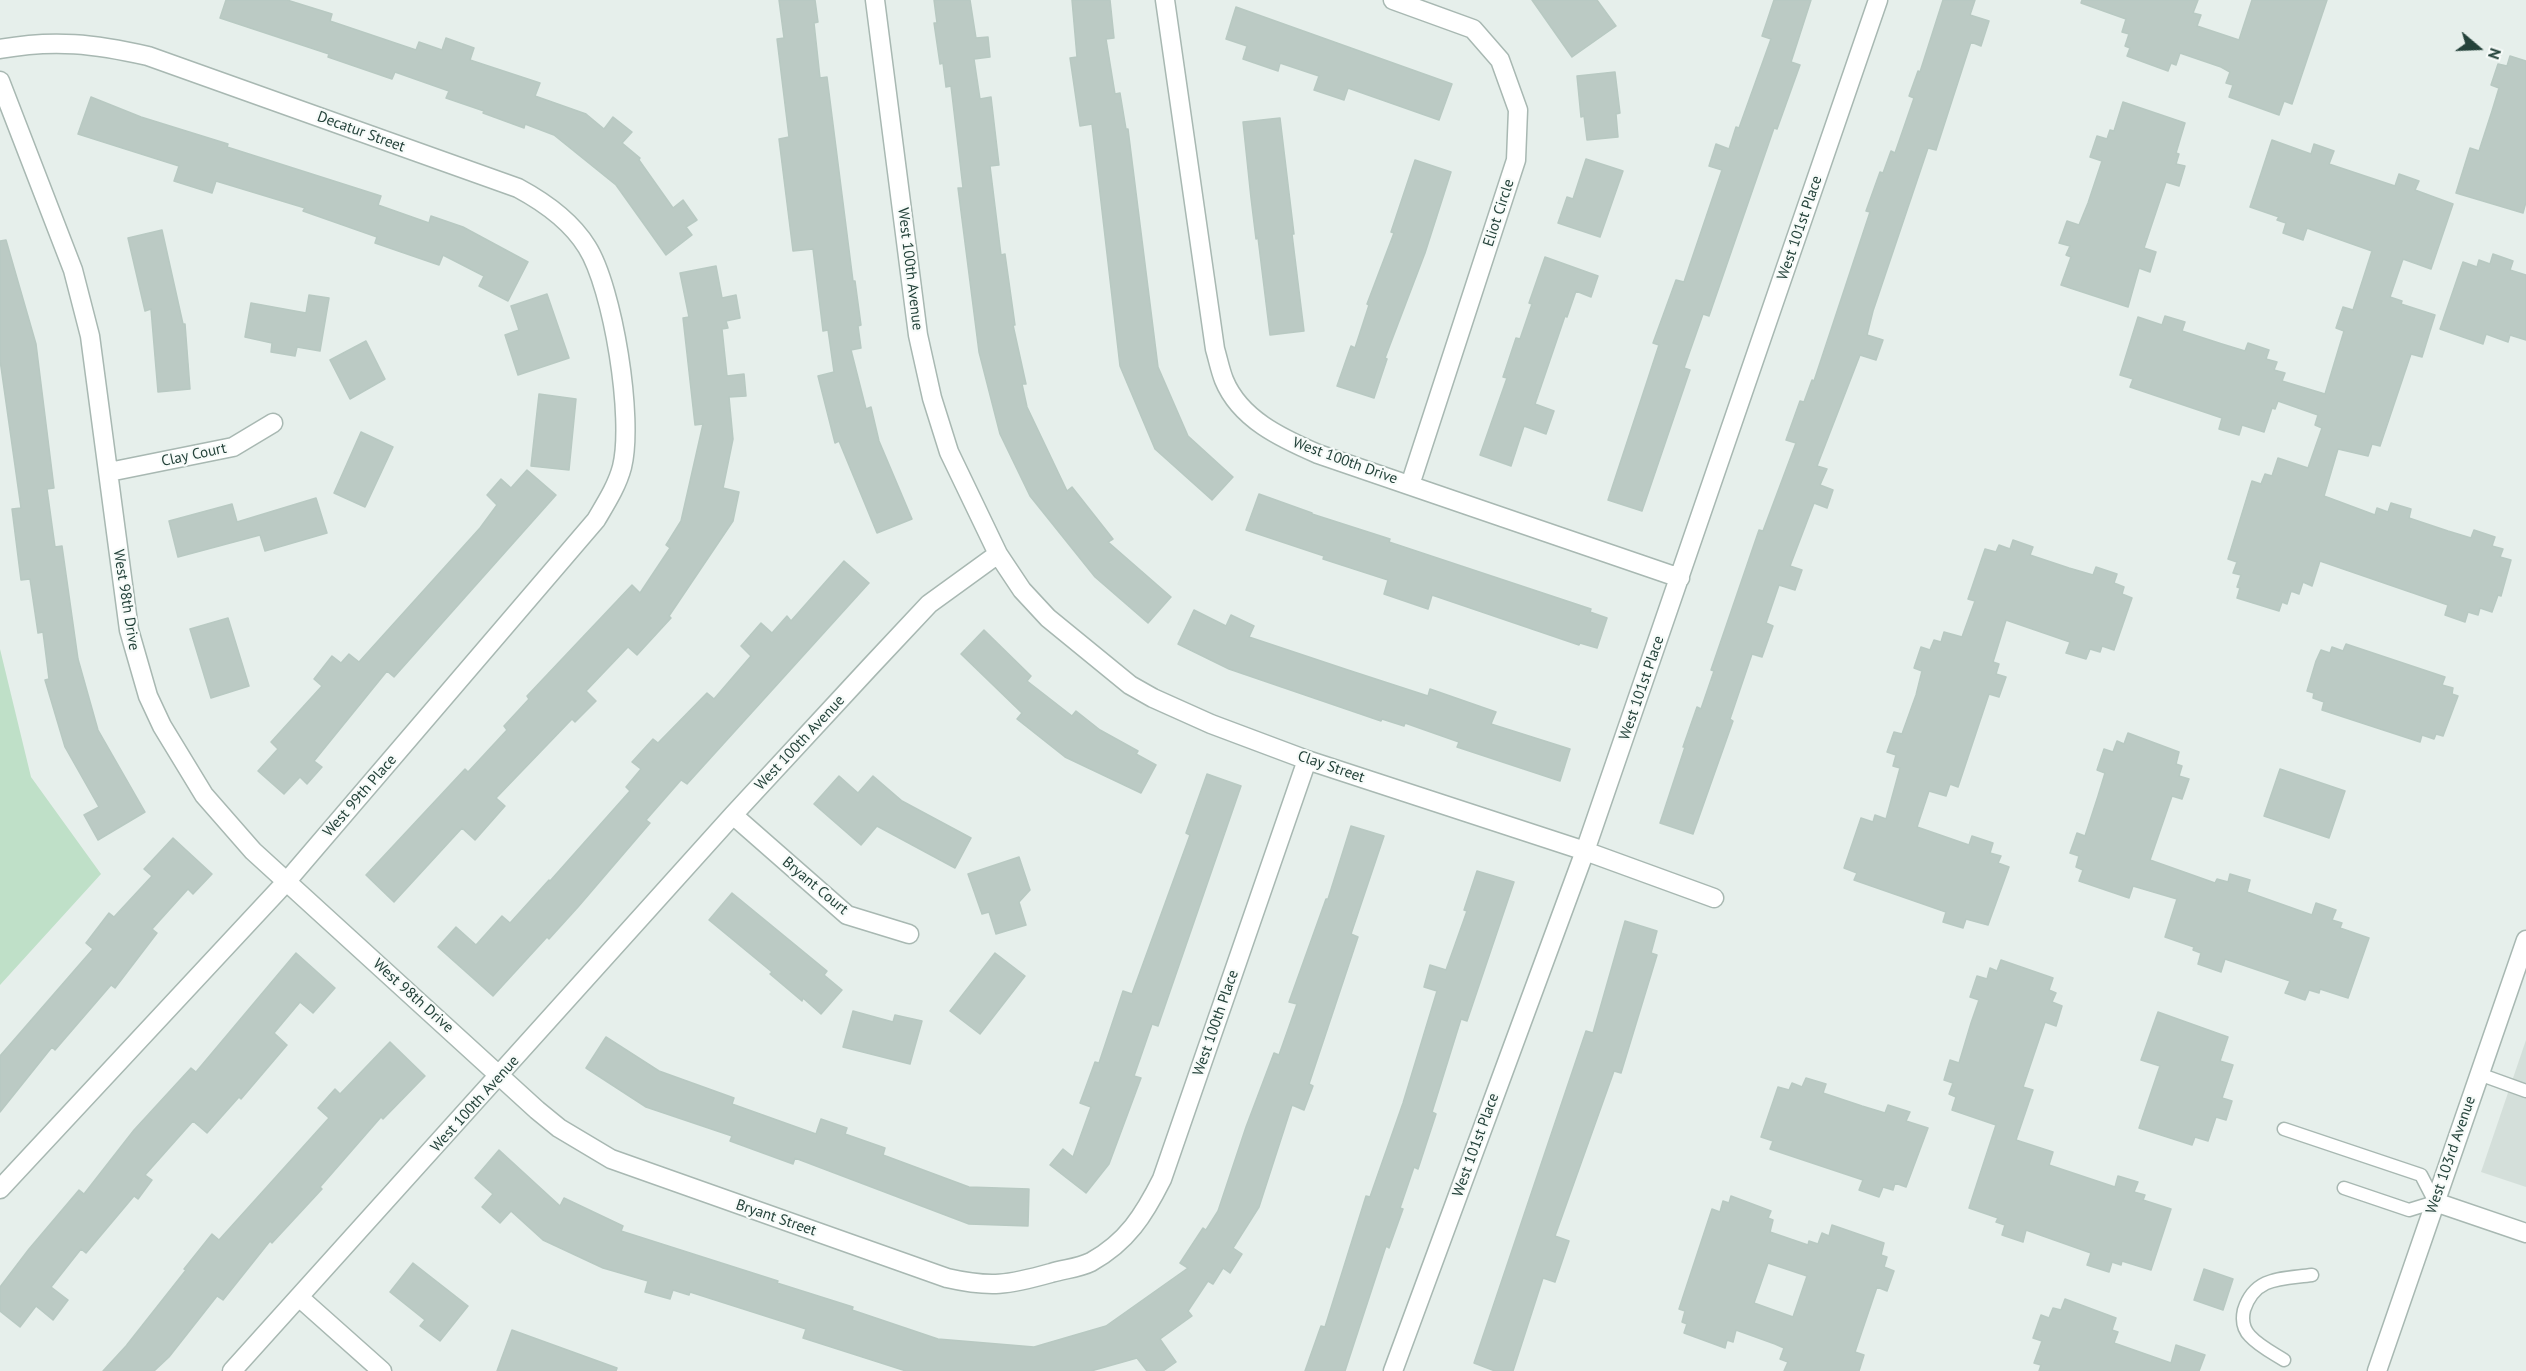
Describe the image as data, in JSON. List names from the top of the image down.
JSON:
{
  "streets": {
    "street": [
      "Decatur Street",
      "Eliot Circle",
      "West 101st Place",
      "West 100th Avenue",
      "Clay Court",
      "West 100th Drive",
      "West 98th Drive",
      "Clay Street",
      "West 99th Place",
      "Bryant Court",
      "West 100th Place",
      "West 103rd Avenue",
      "Bryant Street"
    ]
  },
  "crossings": [
    ["Decatur Street", "West 99th Place"],
    ["Eliot Circle", "West 100th Drive"],
    ["West 101st Place", "West 100th Drive"],
    ["West 101st Place", "Clay Street"],
    ["West 100th Avenue", "West 98th Drive"],
    ["West 100th Avenue", "Clay Street"],
    ["West 100th Avenue", "Bryant Court"],
    ["West 100th Avenue", "Bryant Street"],
    ["Clay Court", "West 98th Drive"],
    ["West 98th Drive", "West 99th Place"],
    ["West 98th Drive", "Bryant Street"],
    ["Clay Street", "West 100th Place"],
    ["West 100th Place", "Bryant Street"]
  ],
  "north": "right"
}
